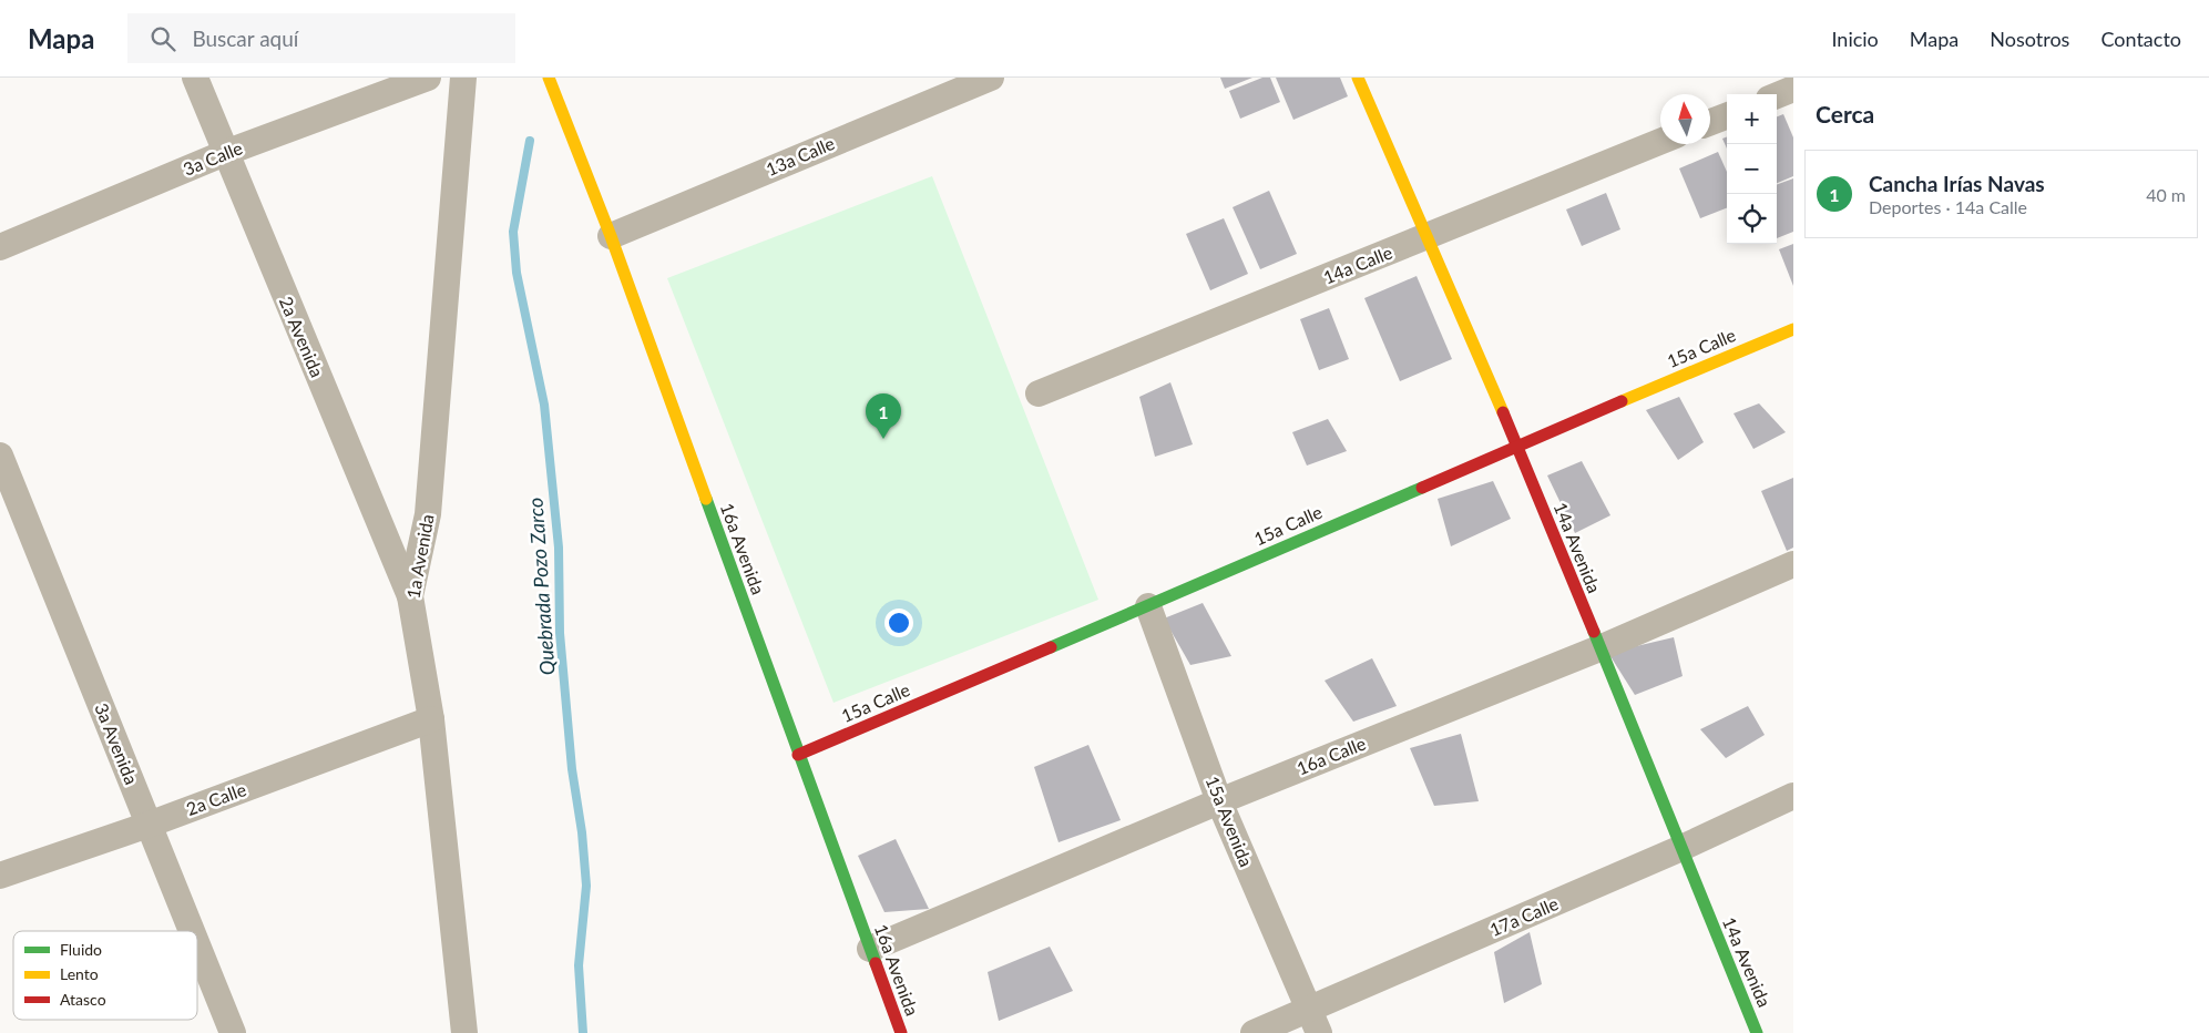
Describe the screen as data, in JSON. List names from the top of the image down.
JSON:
{
  "streets": {
    "street": [
      "13a Calle",
      "3a Calle",
      "14a Calle",
      "2a Avenida",
      "15a Calle",
      "14a Avenida",
      "16a Avenida",
      "1a Avenida",
      "3a Avenida",
      "16a Calle",
      "2a Calle",
      "15a Avenida",
      "17a Calle"
    ]
  },
  "crossings": [
    ["13a Calle", "16a Avenida"],
    ["3a Calle", "2a Avenida"],
    ["14a Calle", "14a Avenida"],
    ["2a Avenida", "1a Avenida"],
    ["15a Calle", "14a Avenida"],
    ["15a Calle", "16a Avenida"],
    ["15a Calle", "15a Avenida"],
    ["14a Avenida", "16a Calle"],
    ["14a Avenida", "17a Calle"],
    ["16a Avenida", "16a Calle"],
    ["1a Avenida", "2a Calle"],
    ["3a Avenida", "2a Calle"],
    ["16a Calle", "15a Avenida"],
    ["15a Avenida", "17a Calle"]
  ],
  "water": ["Quebrada Pozo Zarco"],
  "legend": ["Fluido", "Lento", "Atasco"],
  "north": "top",
  "page": {
    "header": "Mapa",
    "search": "Buscar aquí",
    "nav": [
      "Inicio",
      "Mapa",
      "Nosotros",
      "Contacto"
    ],
    "heading": "Cerca",
    "map_buttons": ["+", "−"],
    "list": [
      {
        "mark": "1",
        "name": "Cancha Irías Navas",
        "note": "Deportes · 14a Calle",
        "value": "40 m"
      }
    ],
    "pins": "1"
  }
}
